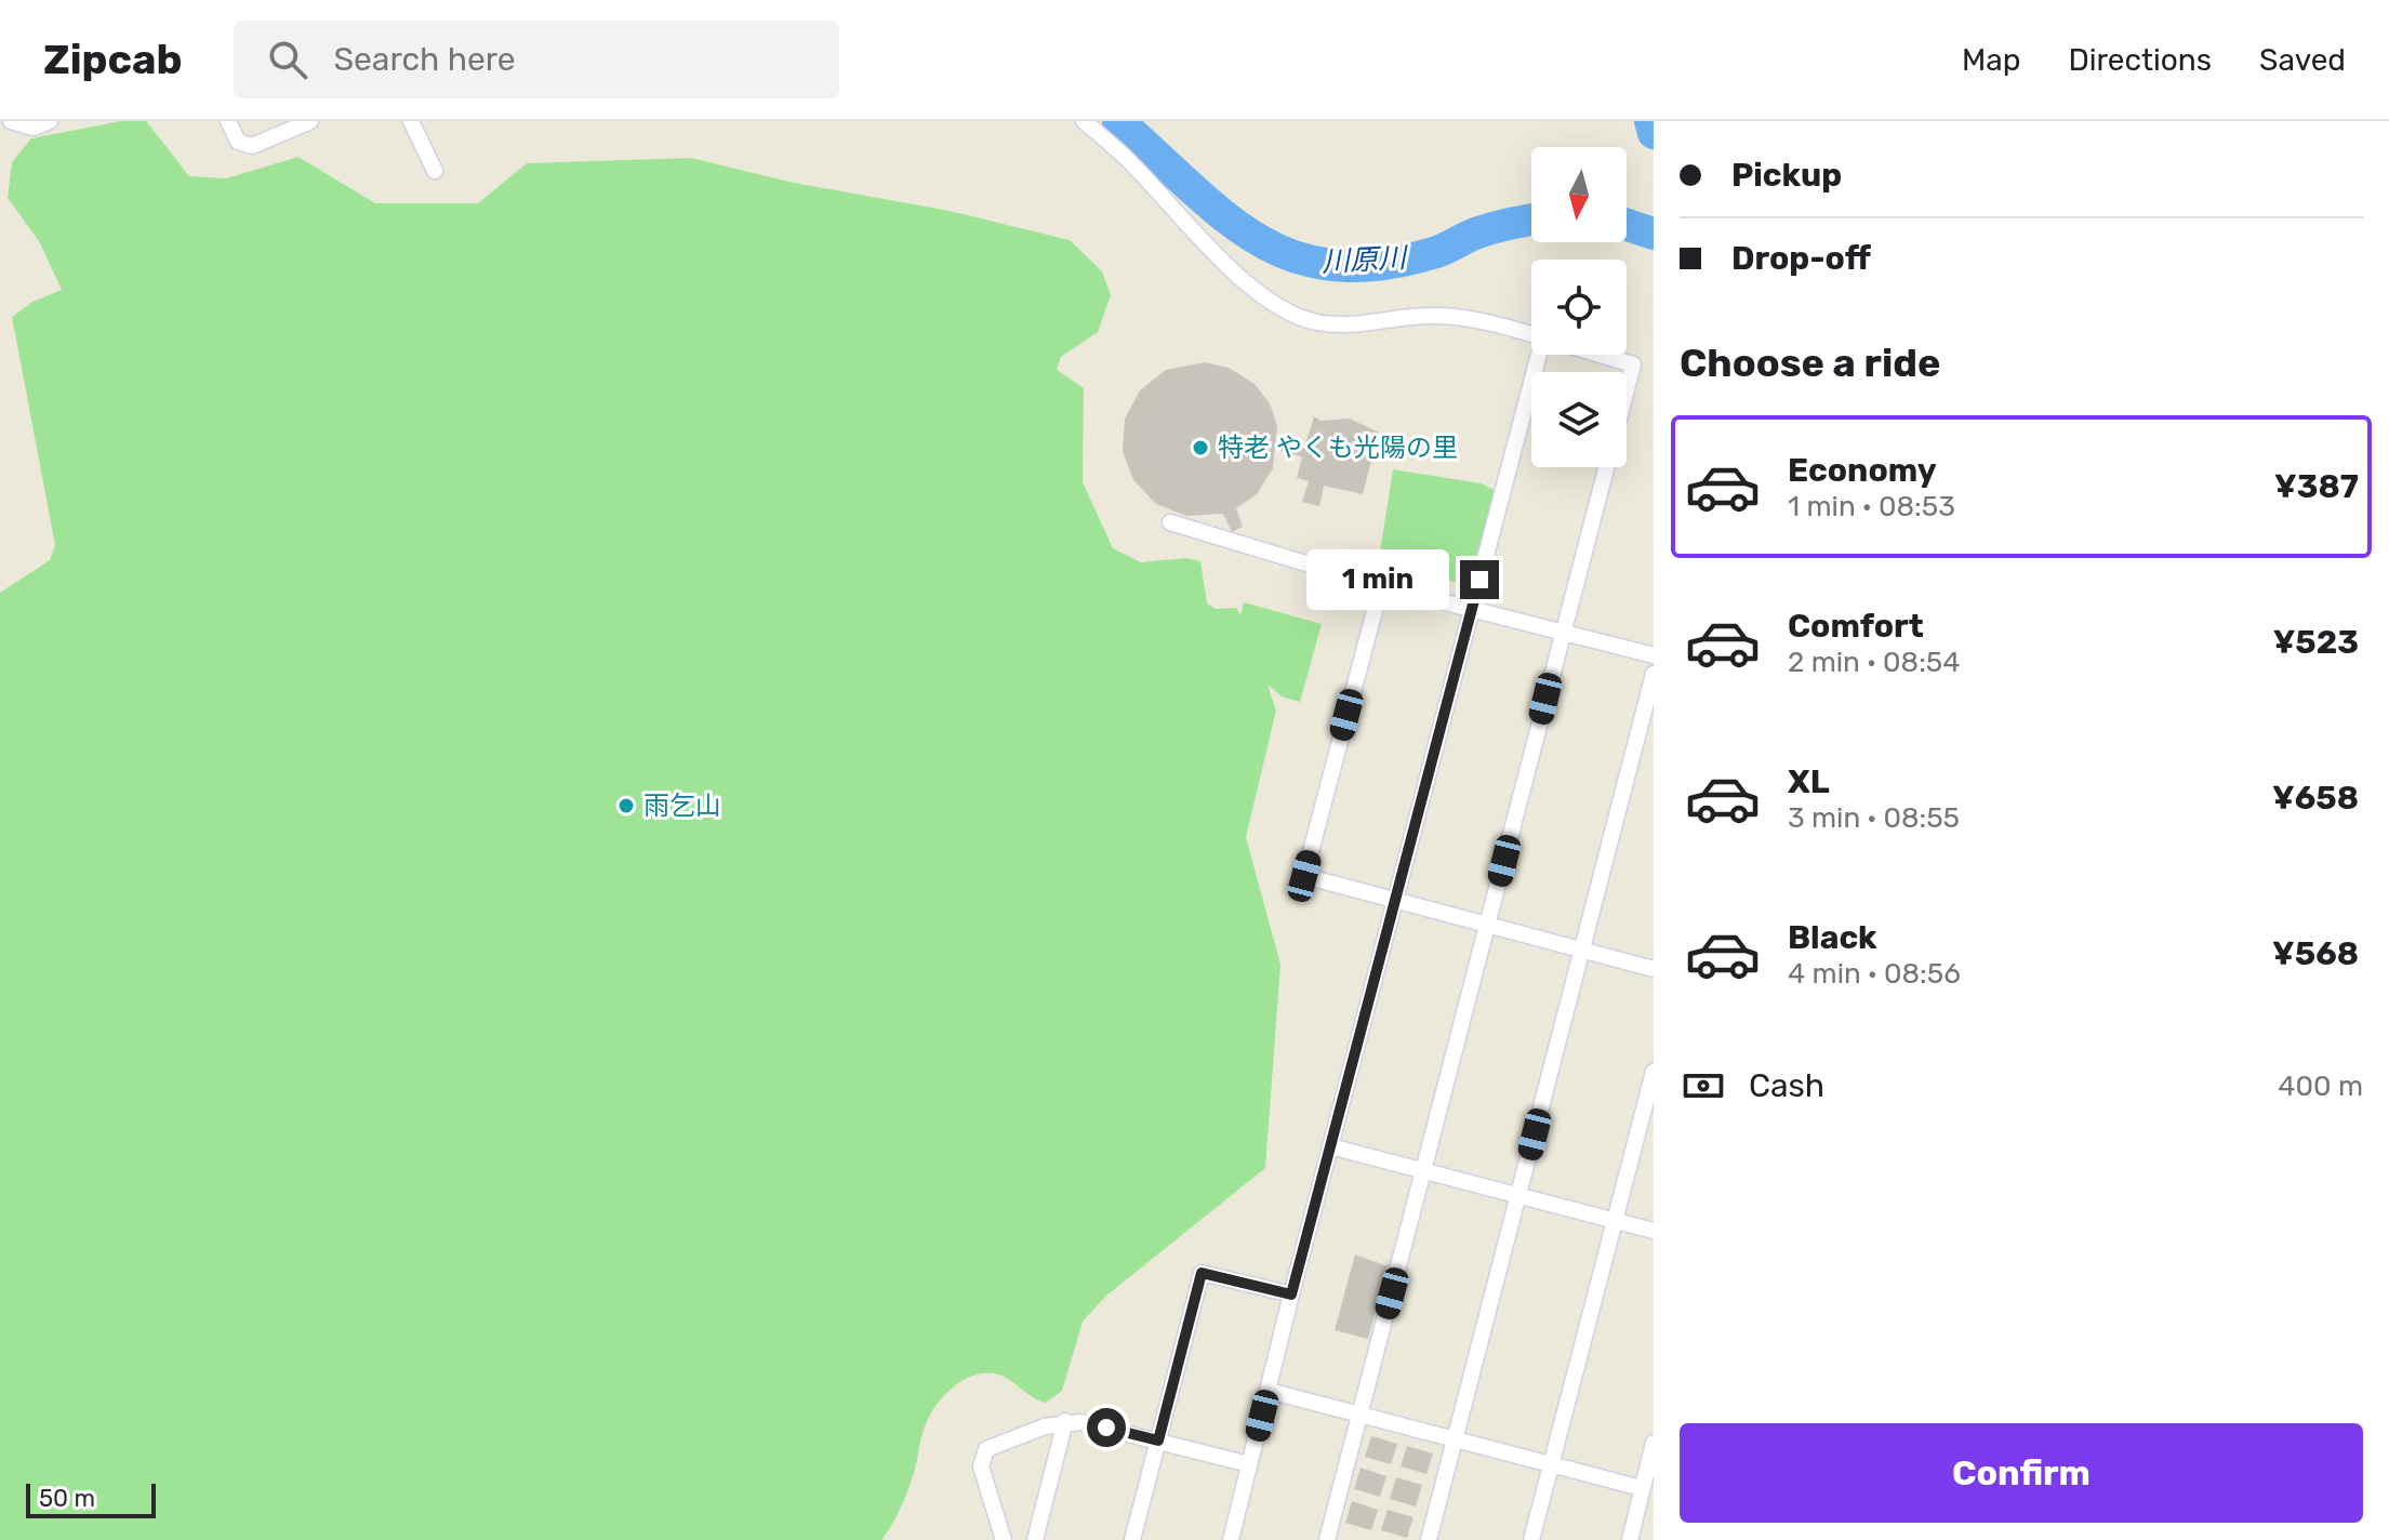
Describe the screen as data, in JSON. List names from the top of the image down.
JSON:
{
  "water": ["川原川"],
  "places": ["特老 やくも光陽の里", "雨乞山"],
  "scale_bar": "50 m",
  "north": "bottom",
  "page": {
    "header": "Zipcab",
    "search": "Search here",
    "nav": ["Map", "Directions", "Saved"],
    "banner": ["Pickup", "Drop-off"],
    "heading": "Choose a ride",
    "list": [
      {
        "name": "Economy",
        "note": "1 min · 08:53",
        "value": "¥387"
      },
      {
        "name": "Comfort",
        "note": "2 min · 08:54",
        "value": "¥523"
      },
      {
        "name": "XL",
        "note": "3 min · 08:55",
        "value": "¥658"
      },
      {
        "name": "Black",
        "note": "4 min · 08:56",
        "value": "¥568"
      }
    ],
    "bubble": "1 min",
    "pay": ["Cash", "400 m"],
    "buttons": "Confirm",
    "scale": "50 m"
  }
}
